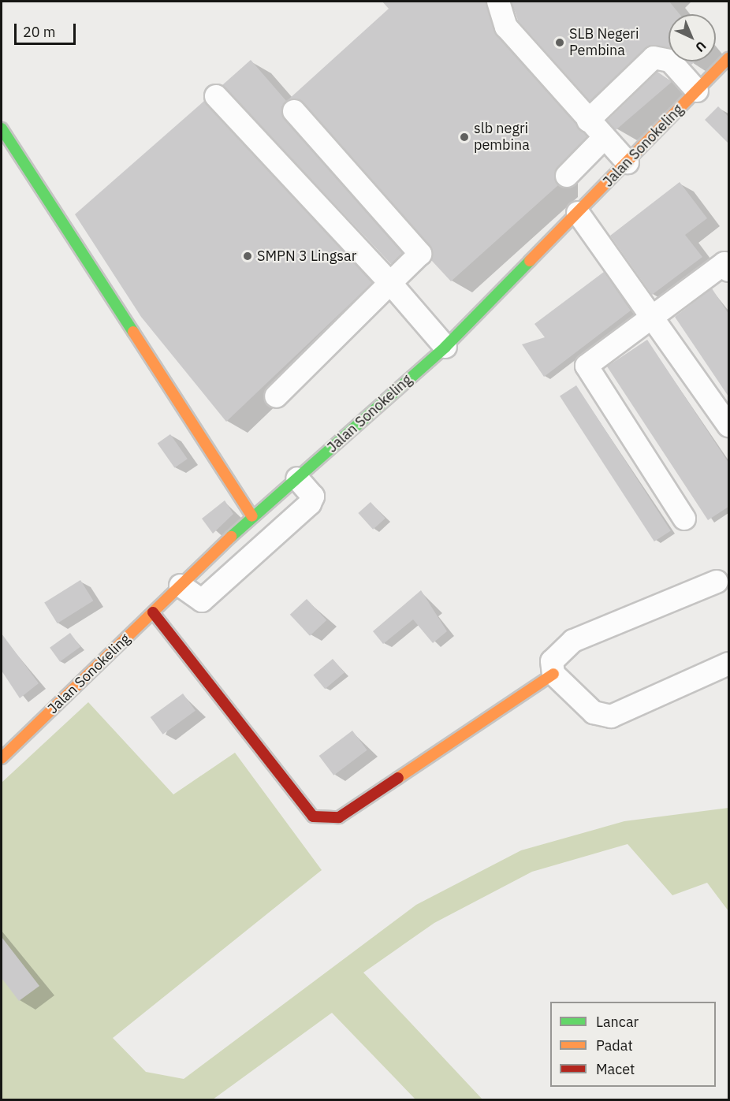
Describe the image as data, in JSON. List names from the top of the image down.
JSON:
{
  "streets": {
    "street": ["Jalan Sonokeling"]
  },
  "places": ["SLB Negeri Pembina", "slb negri pembina", "SMPN 3 Lingsar"],
  "legend": ["Lancar", "Padat", "Macet"],
  "scale_bar": "20 m",
  "north": "bottom right"
}
